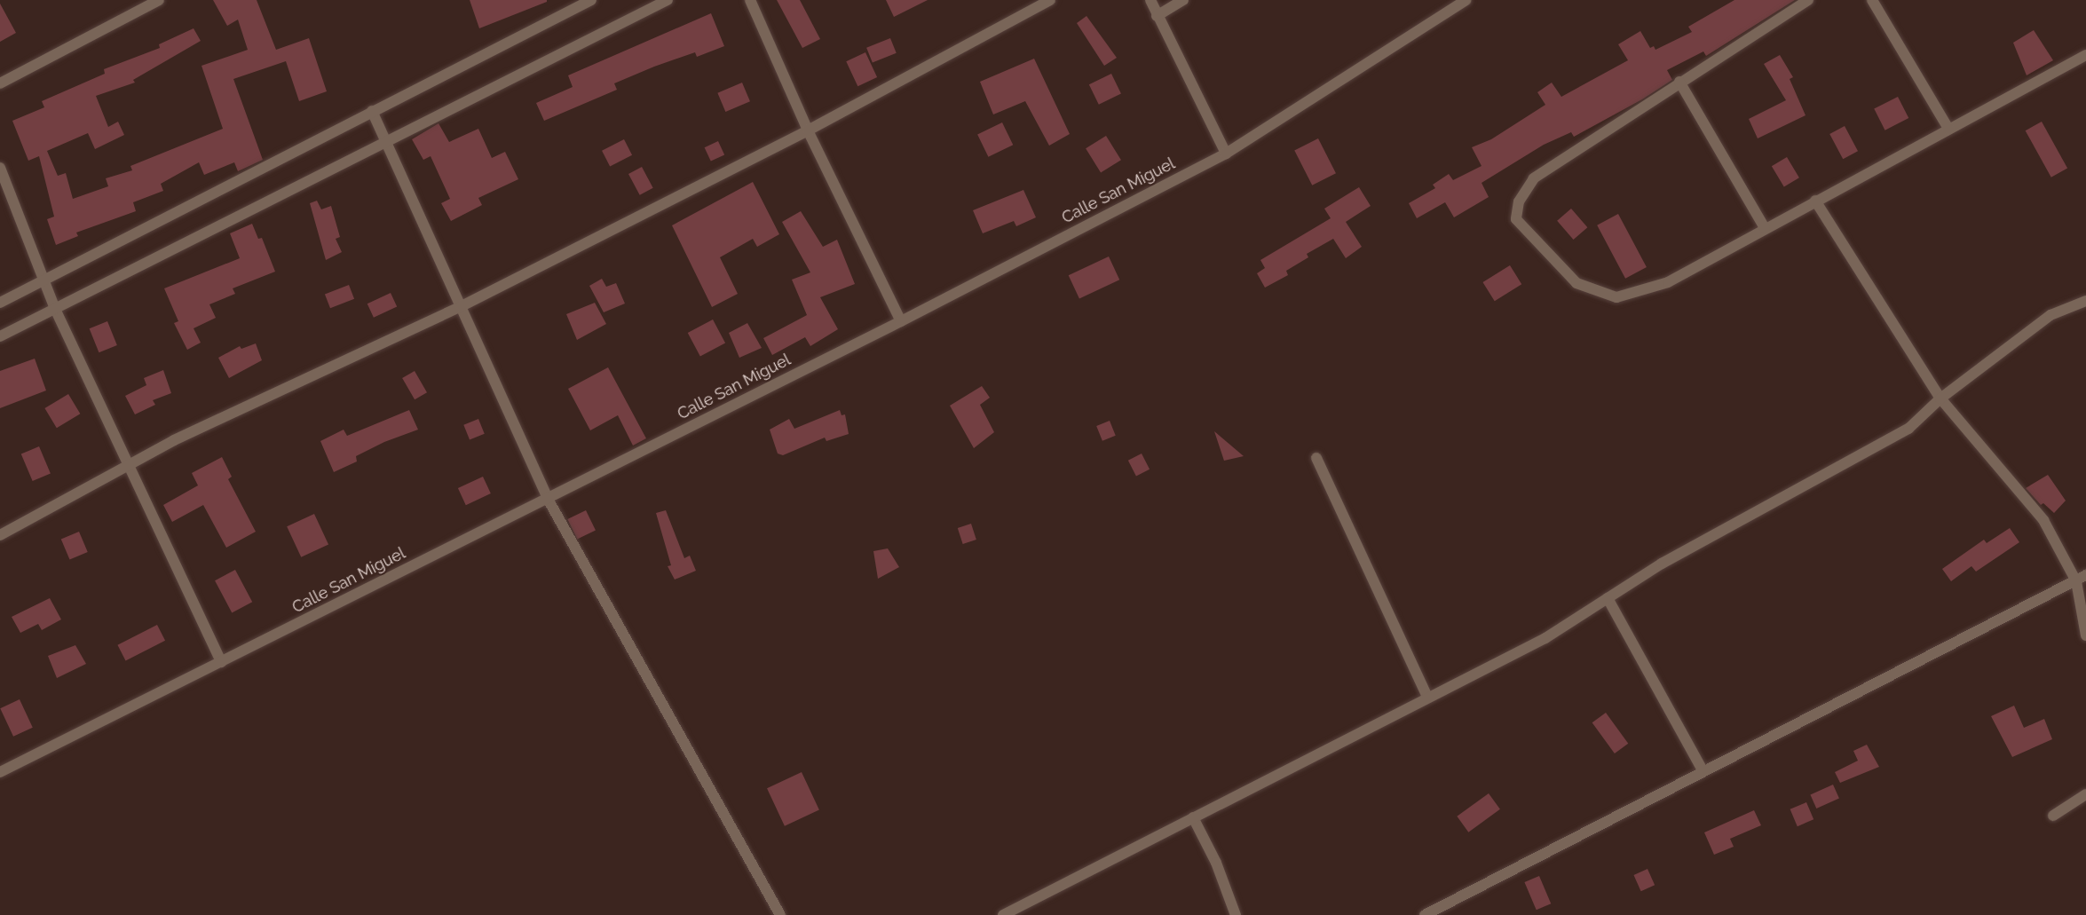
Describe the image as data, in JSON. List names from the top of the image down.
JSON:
{
  "streets": {
    "street": ["Calle San Miguel"]
  }
}
